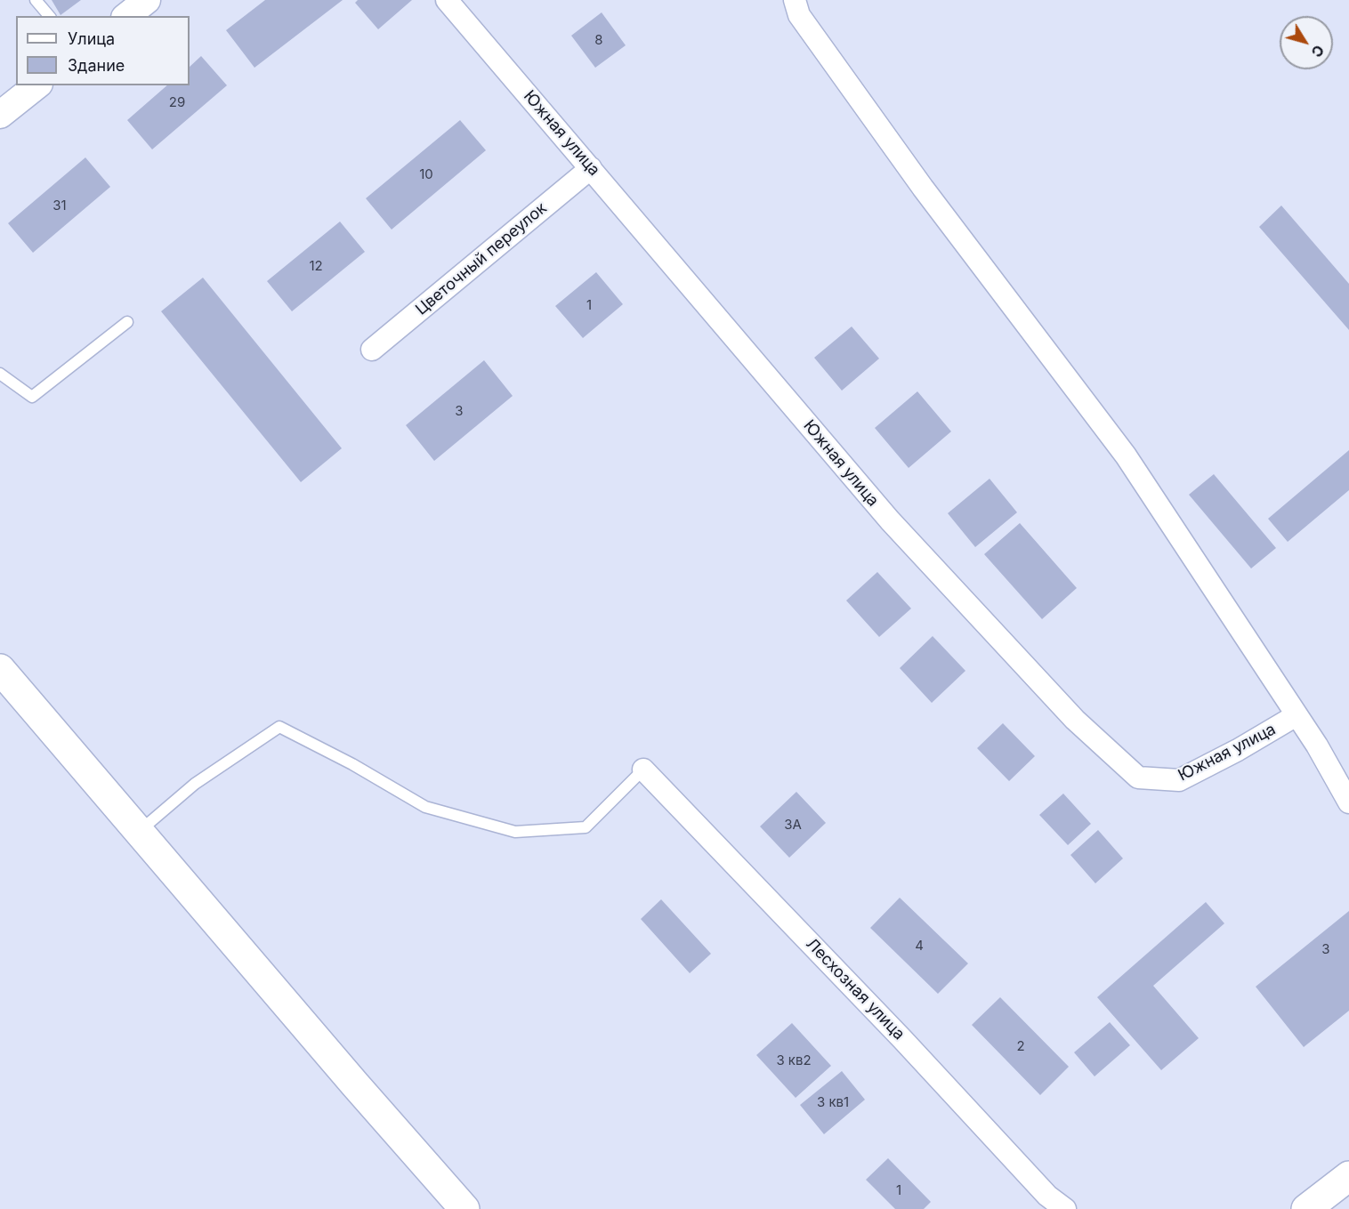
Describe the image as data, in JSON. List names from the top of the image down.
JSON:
{
  "streets": {
    "street": ["Южная улица", "Цветочный переулок", "Лесхозная улица"]
  },
  "crossings": [
    ["Южная улица", "Цветочный переулок"]
  ],
  "house_numbers": [
    "8",
    "29",
    "10",
    "31",
    "12",
    "1",
    "3",
    "3А",
    "4",
    "3",
    "2",
    "3 кв2",
    "3 кв1",
    "1"
  ],
  "legend": ["Улица", "Здание"],
  "north": "bottom right"
}
